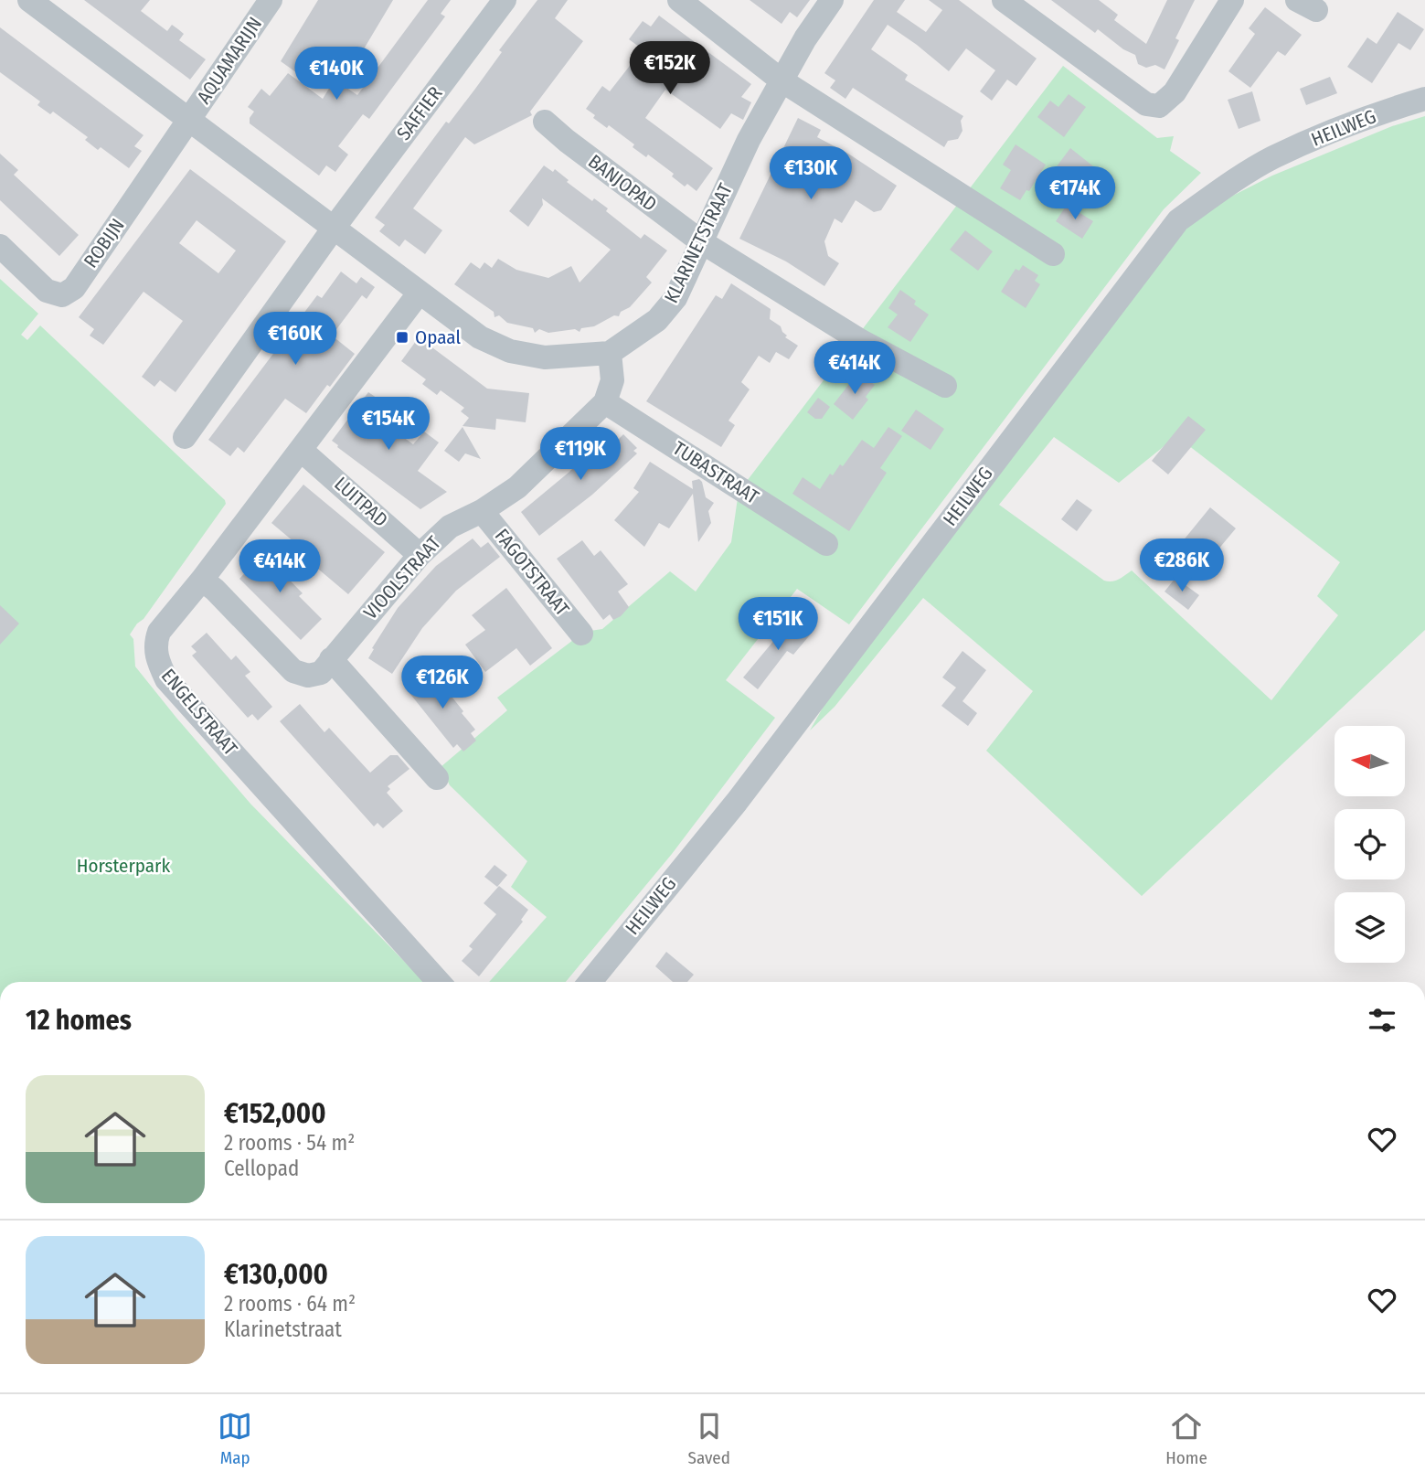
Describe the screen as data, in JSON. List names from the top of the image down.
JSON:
{
  "streets": {
    "street": [
      "AQUAMARIJN",
      "SAFFIER",
      "HEILWEG",
      "BANJOPAD",
      "ROBIJN",
      "KLARINETSTRAAT",
      "TUBASTRAAT",
      "LUITPAD",
      "FAGOTSTRAAT",
      "VIOOLSTRAAT",
      "ENGELSTRAAT"
    ]
  },
  "crossings": [
    ["AQUAMARIJN", "ROBIJN"],
    ["BANJOPAD", "KLARINETSTRAAT"],
    ["TUBASTRAAT", "VIOOLSTRAAT"],
    ["LUITPAD", "VIOOLSTRAAT"],
    ["LUITPAD", "ENGELSTRAAT"],
    ["FAGOTSTRAAT", "VIOOLSTRAAT"],
    ["VIOOLSTRAAT", "ENGELSTRAAT"]
  ],
  "parks": ["Horsterpark"],
  "places": {
    "transit": ["Opaal"]
  },
  "north": "left",
  "page": {
    "price": [
      "€152K",
      "€140K",
      "€130K",
      "€174K",
      "€160K",
      "€414K",
      "€154K",
      "€119K",
      "€286K",
      "€414K",
      "€151K",
      "€126K"
    ],
    "heading": "12 homes",
    "list": [
      {
        "name": "€152,000",
        "note": "2 rooms · 54 m² · Cellopad"
      },
      {
        "name": "€130,000",
        "note": "2 rooms · 64 m² · Klarinetstraat"
      }
    ],
    "tabs": ["Map", "Saved", "Home"]
  }
}
